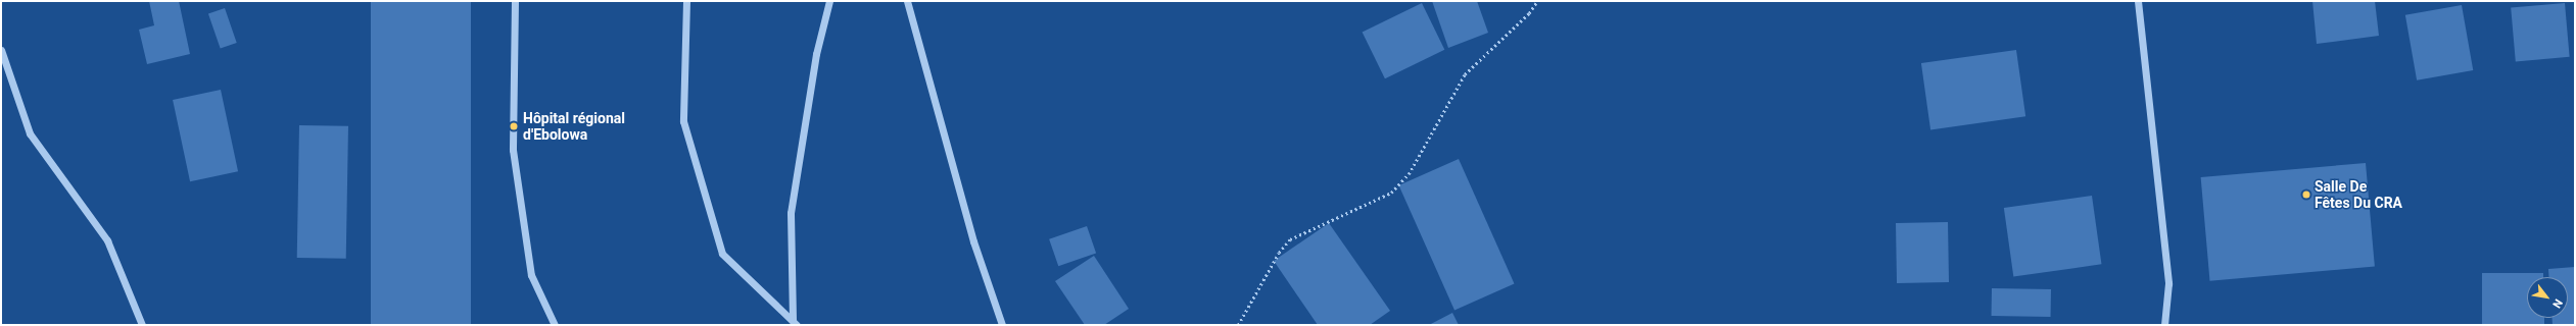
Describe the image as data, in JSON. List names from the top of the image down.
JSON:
{
  "places": ["Hôpital régional d'Ebolowa", "Salle De Fêtes Du CRA"],
  "north": "bottom right"
}
